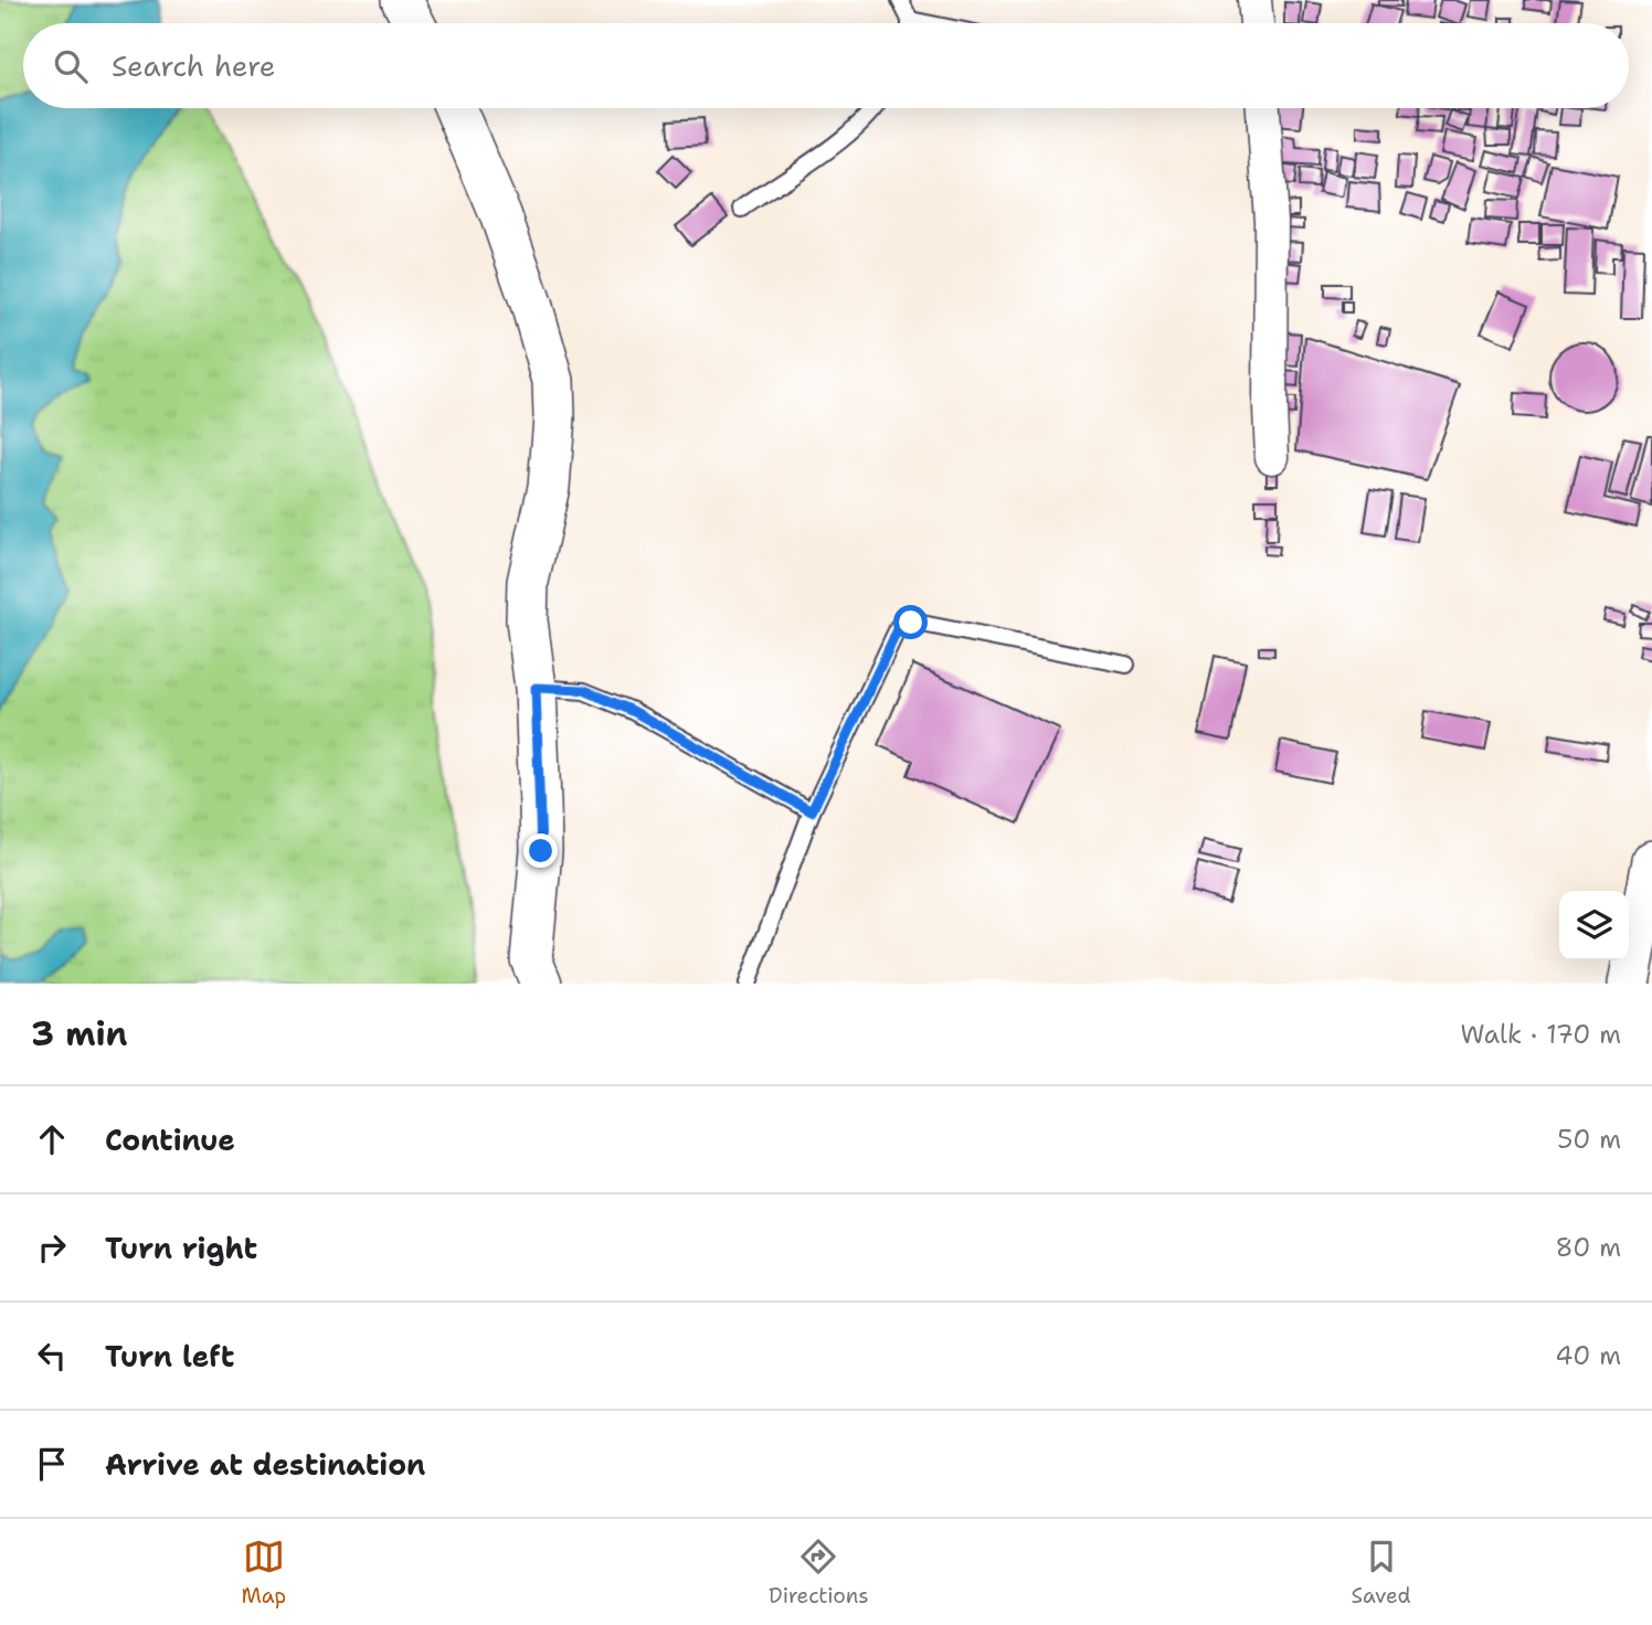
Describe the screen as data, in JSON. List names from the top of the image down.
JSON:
{
  "page": {
    "search": "Search here",
    "heading": ["3 min", "Walk · 170 m"],
    "list": [
      ["Continue", "50 m"],
      ["Turn right", "80 m"],
      ["Turn left", "40 m"],
      "Arrive at destination"
    ],
    "nav": ["Map", "Directions", "Saved"]
  }
}
